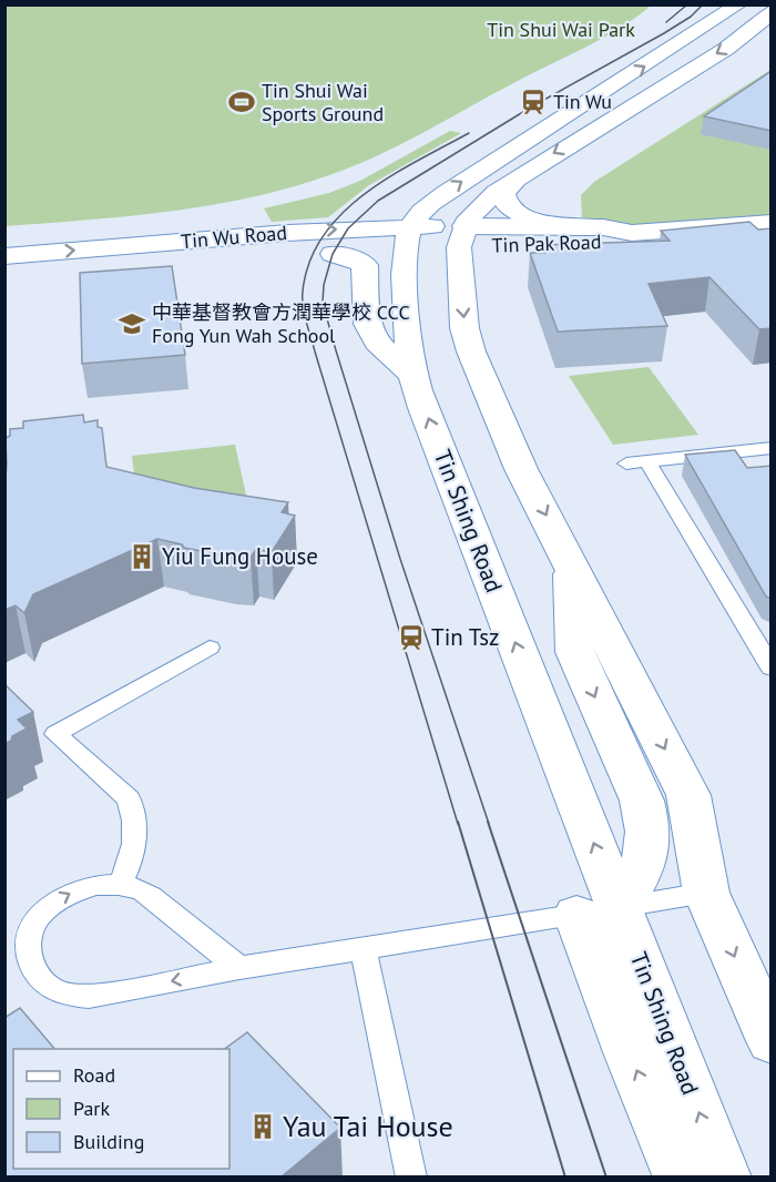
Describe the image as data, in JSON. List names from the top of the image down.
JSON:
{
  "streets": {
    "main road": ["Tin Wu Road", "Tin Pak Road", "Tin Shing Road"]
  },
  "crossings": [
    ["Tin Wu Road", "Tin Pak Road"],
    ["Tin Wu Road", "Tin Shing Road"]
  ],
  "parks": ["Tin Shui Wai Park"],
  "places": {
    "sports": ["Tin Shui Wai Sports Ground"],
    "station": ["Tin Wu", "Tin Tsz"],
    "school or university": ["中華基督教會方潤華學校 CCC Fong Yun Wah School"],
    "building": ["Yiu Fung House", "Yau Tai House"]
  },
  "legend": ["Road", "Park", "Building"]
}
